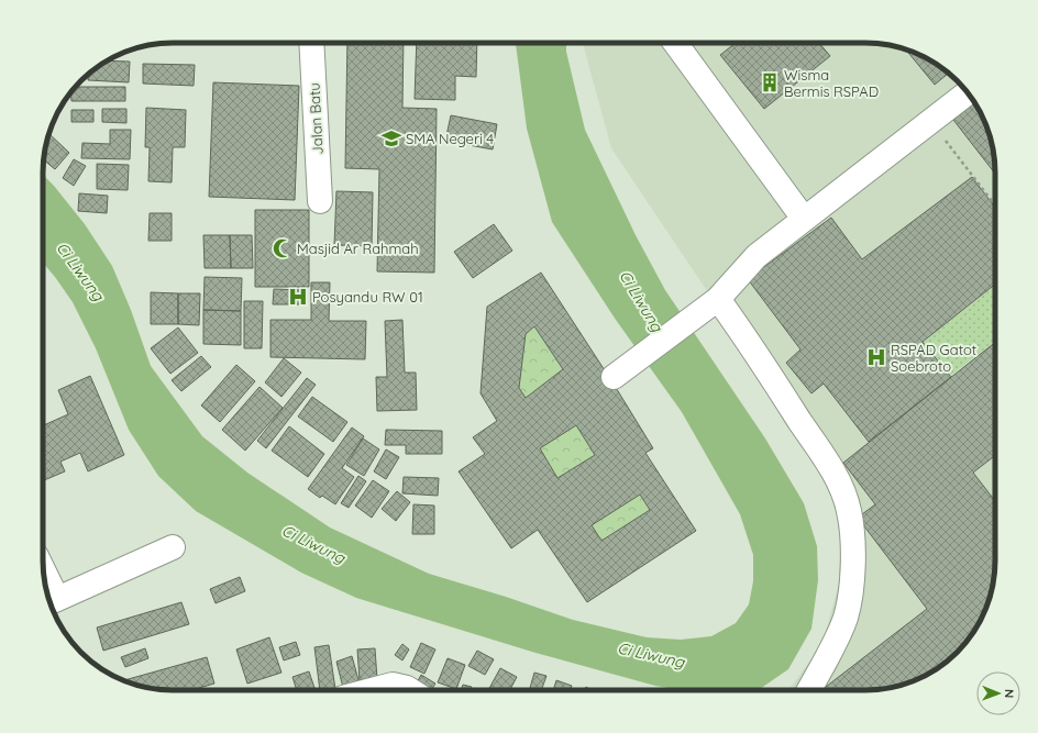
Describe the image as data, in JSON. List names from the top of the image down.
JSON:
{
  "streets": {
    "street": ["Jalan Batu"]
  },
  "water": ["Ci Liwung"],
  "places": {
    "building": ["Wisma Bermis RSPAD"],
    "school or university": ["SMA Negeri 4"],
    "mosque": ["Masjid Ar Rahmah"],
    "hospital": ["Posyandu RW 01", "RSPAD Gatot Soebroto"]
  },
  "north": "right"
}
